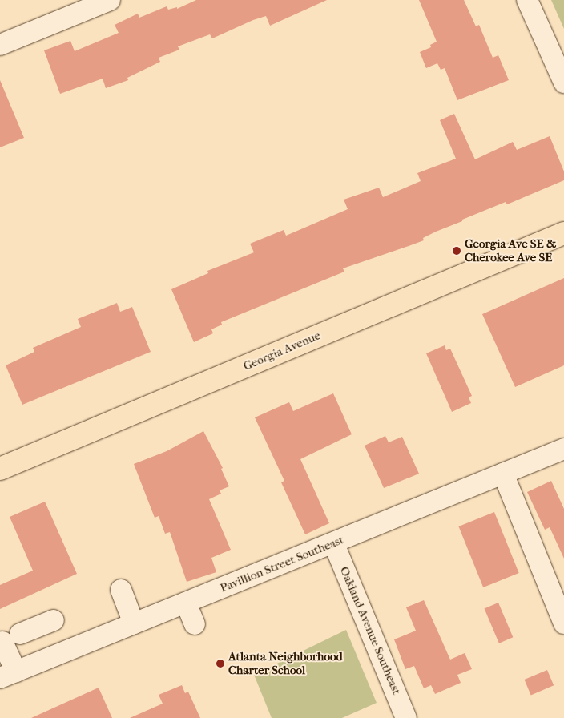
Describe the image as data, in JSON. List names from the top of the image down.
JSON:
{
  "streets": {
    "main road": ["Georgia Avenue"],
    "street": ["Pavillion Street Southeast", "Oakland Avenue Southeast"]
  },
  "crossings": [
    ["Pavillion Street Southeast", "Oakland Avenue Southeast"]
  ],
  "places": ["Georgia Ave SE & Cherokee Ave SE", "Atlanta Neighborhood Charter School"]
}
